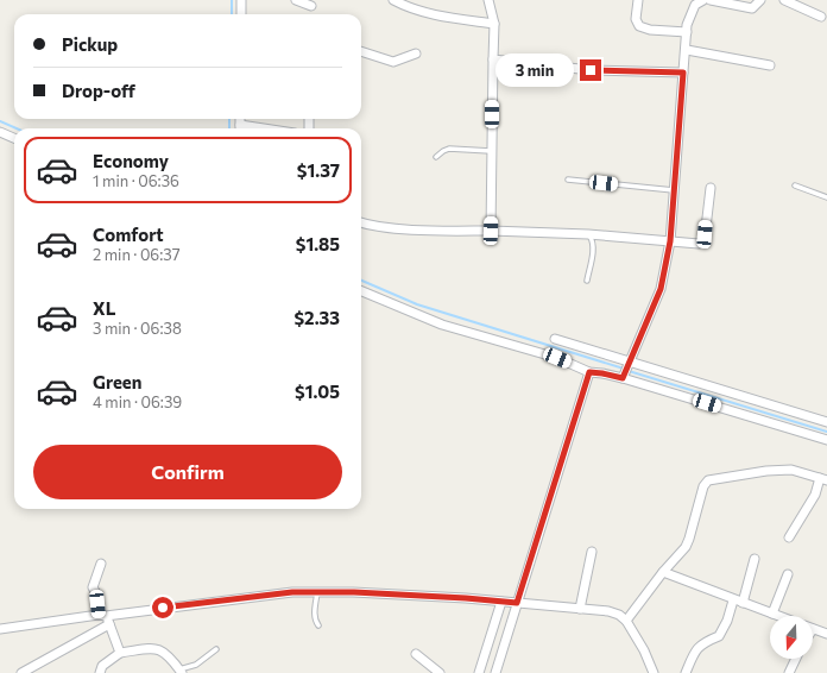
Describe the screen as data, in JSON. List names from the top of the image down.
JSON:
{
  "north": "bottom",
  "page": {
    "banner": ["Pickup", "Drop-off"],
    "bubble": "3 min",
    "list": [
      {
        "name": "Economy",
        "note": "1 min · 06:36",
        "value": "$1.37"
      },
      {
        "name": "Comfort",
        "note": "2 min · 06:37",
        "value": "$1.85"
      },
      {
        "name": "XL",
        "note": "3 min · 06:38",
        "value": "$2.33"
      },
      {
        "name": "Green",
        "note": "4 min · 06:39",
        "value": "$1.05"
      }
    ],
    "buttons": "Confirm"
  }
}
